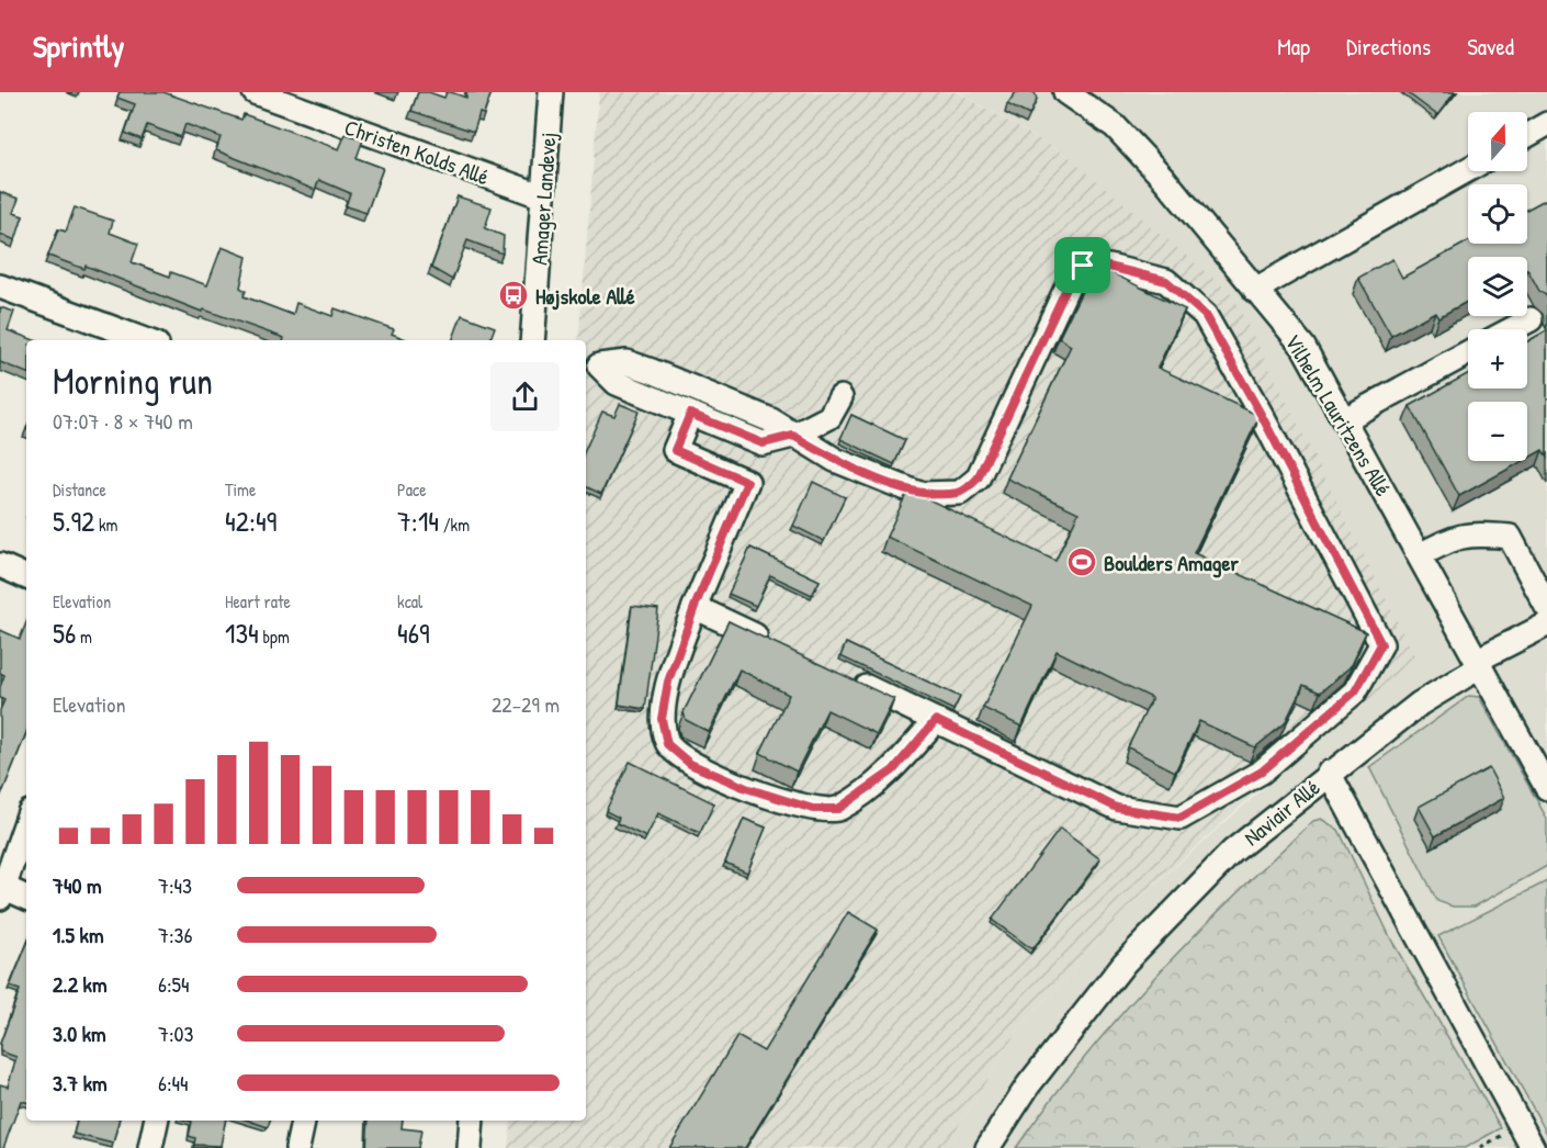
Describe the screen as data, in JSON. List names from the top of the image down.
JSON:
{
  "streets": {
    "street": [
      "Christen Kolds Allé",
      "Amager Landevej",
      "Vilhelm Lauritzens Allé",
      "Naviair Allé"
    ]
  },
  "crossings": [
    ["Christen Kolds Allé", "Amager Landevej"]
  ],
  "places": {
    "bus stop": ["Højskole Allé"],
    "sports": ["Boulders Amager"]
  },
  "north": "top",
  "page": {
    "header": "Sprintly",
    "nav": ["Map", "Directions", "Saved"],
    "map_buttons": ["+", "−"],
    "heading": ["Morning run", "07:07 · 8 × 740 m"],
    "stats": [
      ["Distance", "5.92 km"],
      ["Time", "42:49"],
      ["Pace", "7:14 /km"],
      ["Elevation", "56 m"],
      ["Heart rate", "134 bpm"],
      ["kcal", "469"]
    ],
    "chart": ["Elevation", "22–29 m"],
    "list": [
      {
        "name": "740 m",
        "note": "7:43"
      },
      {
        "name": "1.5 km",
        "note": "7:36"
      },
      {
        "name": "2.2 km",
        "note": "6:54"
      },
      {
        "name": "3.0 km",
        "note": "7:03"
      },
      {
        "name": "3.7 km",
        "note": "6:44"
      }
    ]
  }
}
